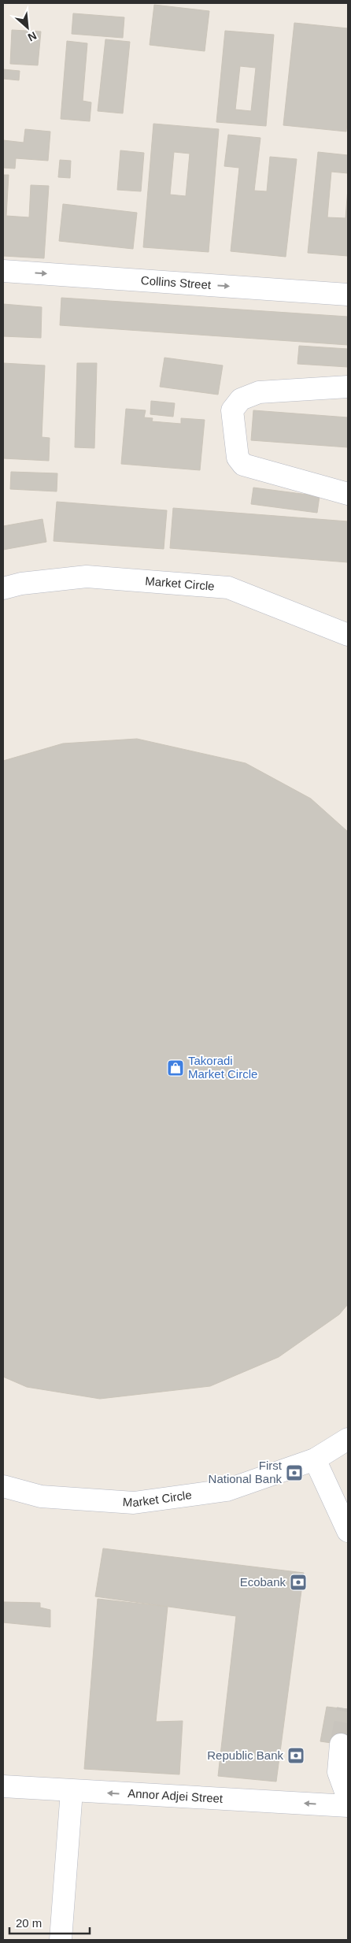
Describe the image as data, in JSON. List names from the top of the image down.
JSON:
{
  "streets": {
    "street": ["Collins Street", "Market Circle", "Annor Adjei Street"]
  },
  "one_way": ["Collins Street", "Annor Adjei Street"],
  "places": {
    "shop": ["Takoradi Market Circle"],
    "bank": ["First National Bank", "Ecobank", "Republic Bank"]
  },
  "scale_bar": "20 m",
  "north": "bottom right"
}
